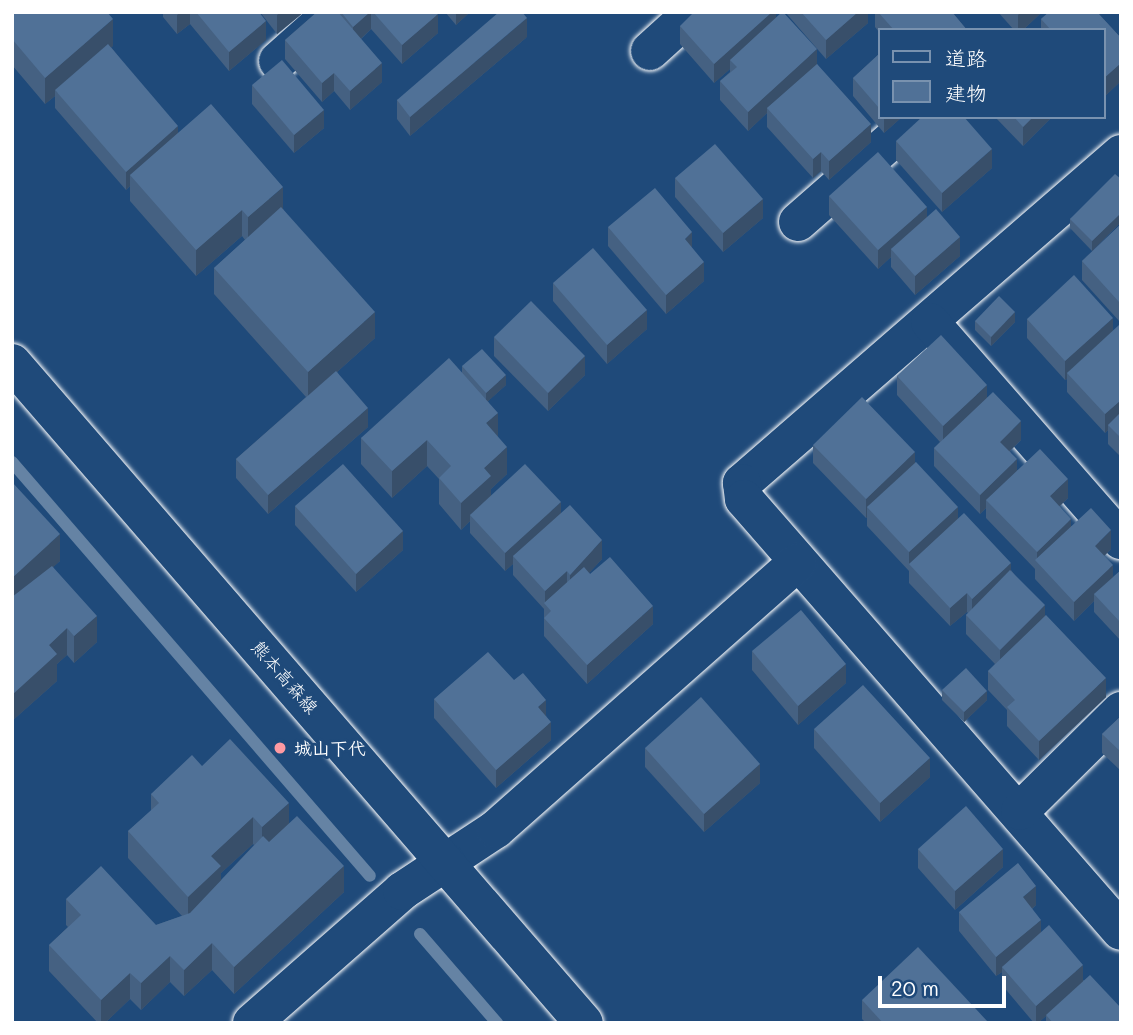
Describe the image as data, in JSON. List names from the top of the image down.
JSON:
{
  "streets": {
    "street": ["熊本高森線"]
  },
  "places": ["城山下代"],
  "legend": ["道路", "建物"],
  "scale_bar": "20 m"
}
